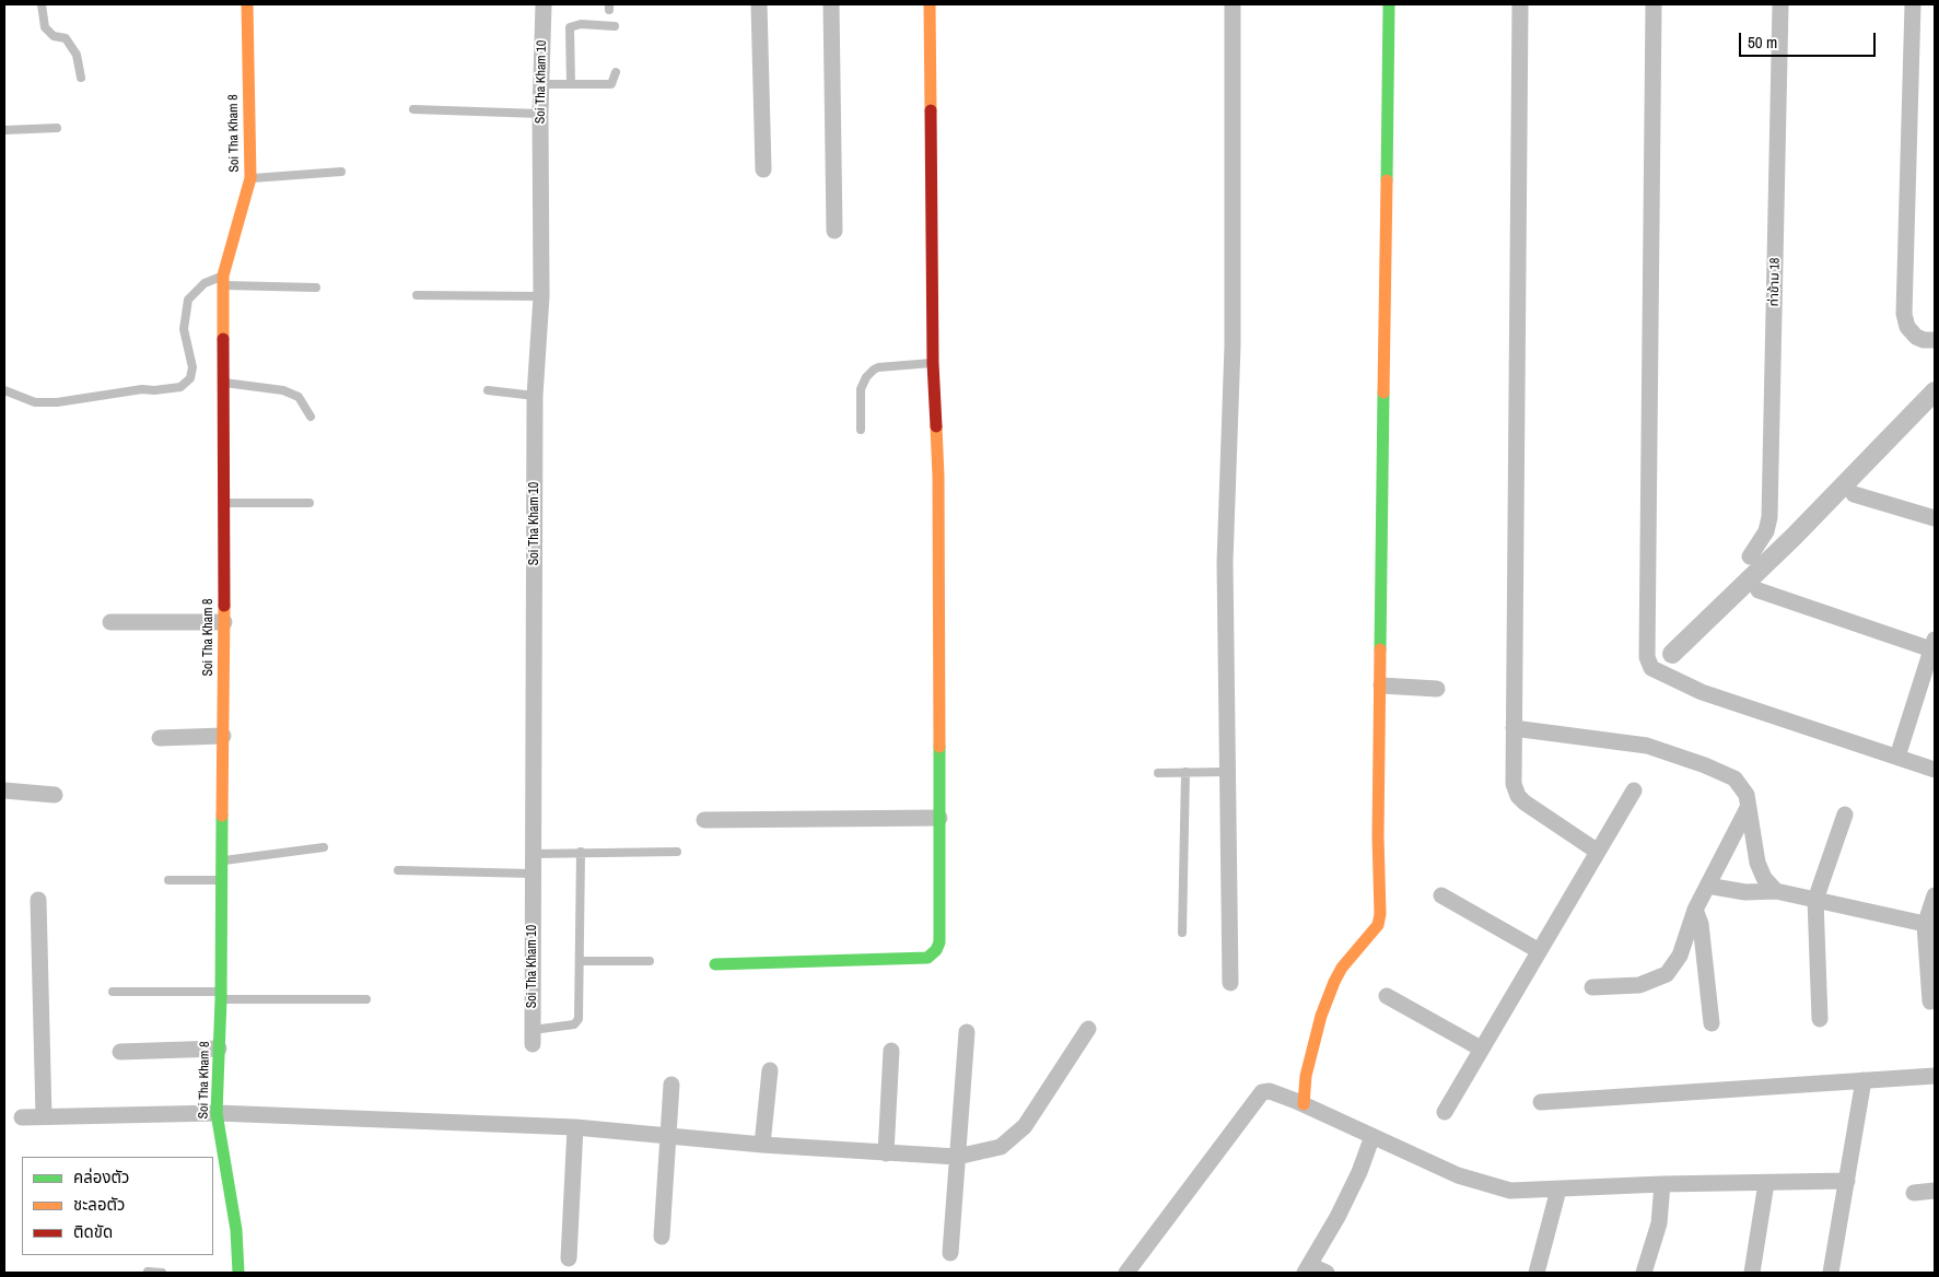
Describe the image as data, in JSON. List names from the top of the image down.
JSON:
{
  "streets": {
    "street": ["Soi Tha Kham 10", "Soi Tha Kham 8", "ท่าข้าม 18"]
  },
  "legend": ["คล่องตัว", "ชะลอตัว", "ติดขัด"],
  "scale_bar": "50 m"
}
